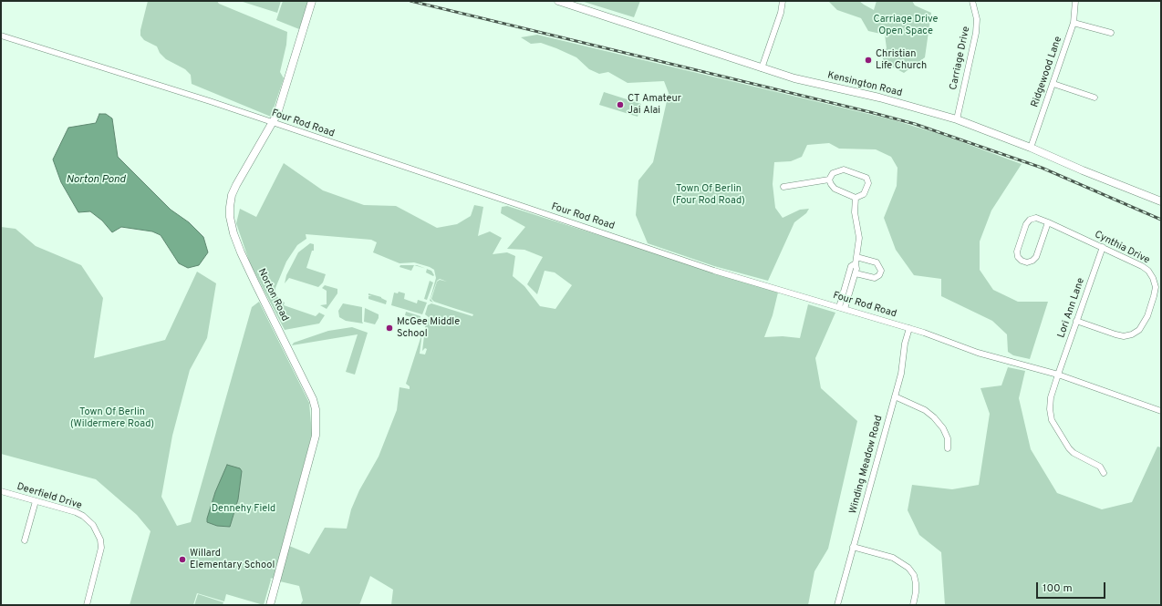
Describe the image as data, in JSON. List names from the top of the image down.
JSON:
{
  "streets": {
    "main road": ["Kensington Road", "Norton Road"],
    "street": [
      "Carriage Drive",
      "Ridgewood Lane",
      "Four Rod Road",
      "Cynthia Drive",
      "Lori Ann Lane",
      "Winding Meadow Road",
      "Deerfield Drive"
    ]
  },
  "crossings": [
    ["Carriage Drive", "Kensington Road"],
    ["Ridgewood Lane", "Kensington Road"],
    ["Four Rod Road", "Norton Road"],
    ["Four Rod Road", "Lori Ann Lane"],
    ["Four Rod Road", "Winding Meadow Road"],
    ["Cynthia Drive", "Lori Ann Lane"]
  ],
  "water": ["Norton Pond"],
  "parks": [
    "Carriage Drive Open Space",
    "Town Of Berlin (Four Rod Road)",
    "Town Of Berlin (Wildermere Road)",
    "Dennehy Field"
  ],
  "places": [
    "Christian Life Church",
    "CT Amateur Jai Alai",
    "McGee Middle School",
    "Willard Elementary School"
  ],
  "scale_bar": "100 m"
}
